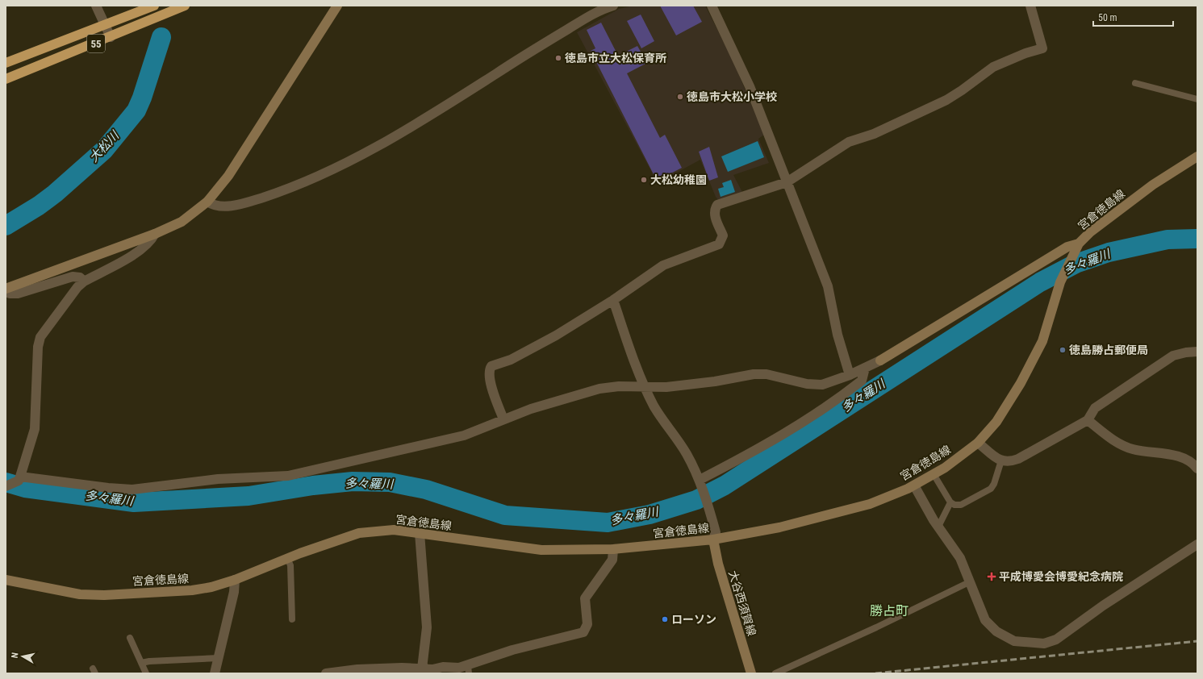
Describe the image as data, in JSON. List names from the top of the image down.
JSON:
{
  "streets": {
    "highway": ["55"],
    "main road": ["宮倉徳島線", "大谷西須賀線"]
  },
  "crossings": [
    ["宮倉徳島線", "大谷西須賀線"]
  ],
  "districts": ["勝占町"],
  "water": ["大松川", "多々羅川"],
  "places": {
    "other": [
      "徳島市立大松保育所",
      "徳島市大松小学校",
      "大松幼稚園",
      "徳島勝占郵便局",
      "ローソン"
    ],
    "health": ["平成博愛会博愛紀念病院"]
  },
  "scale_bar": "50 m",
  "north": "left"
}
